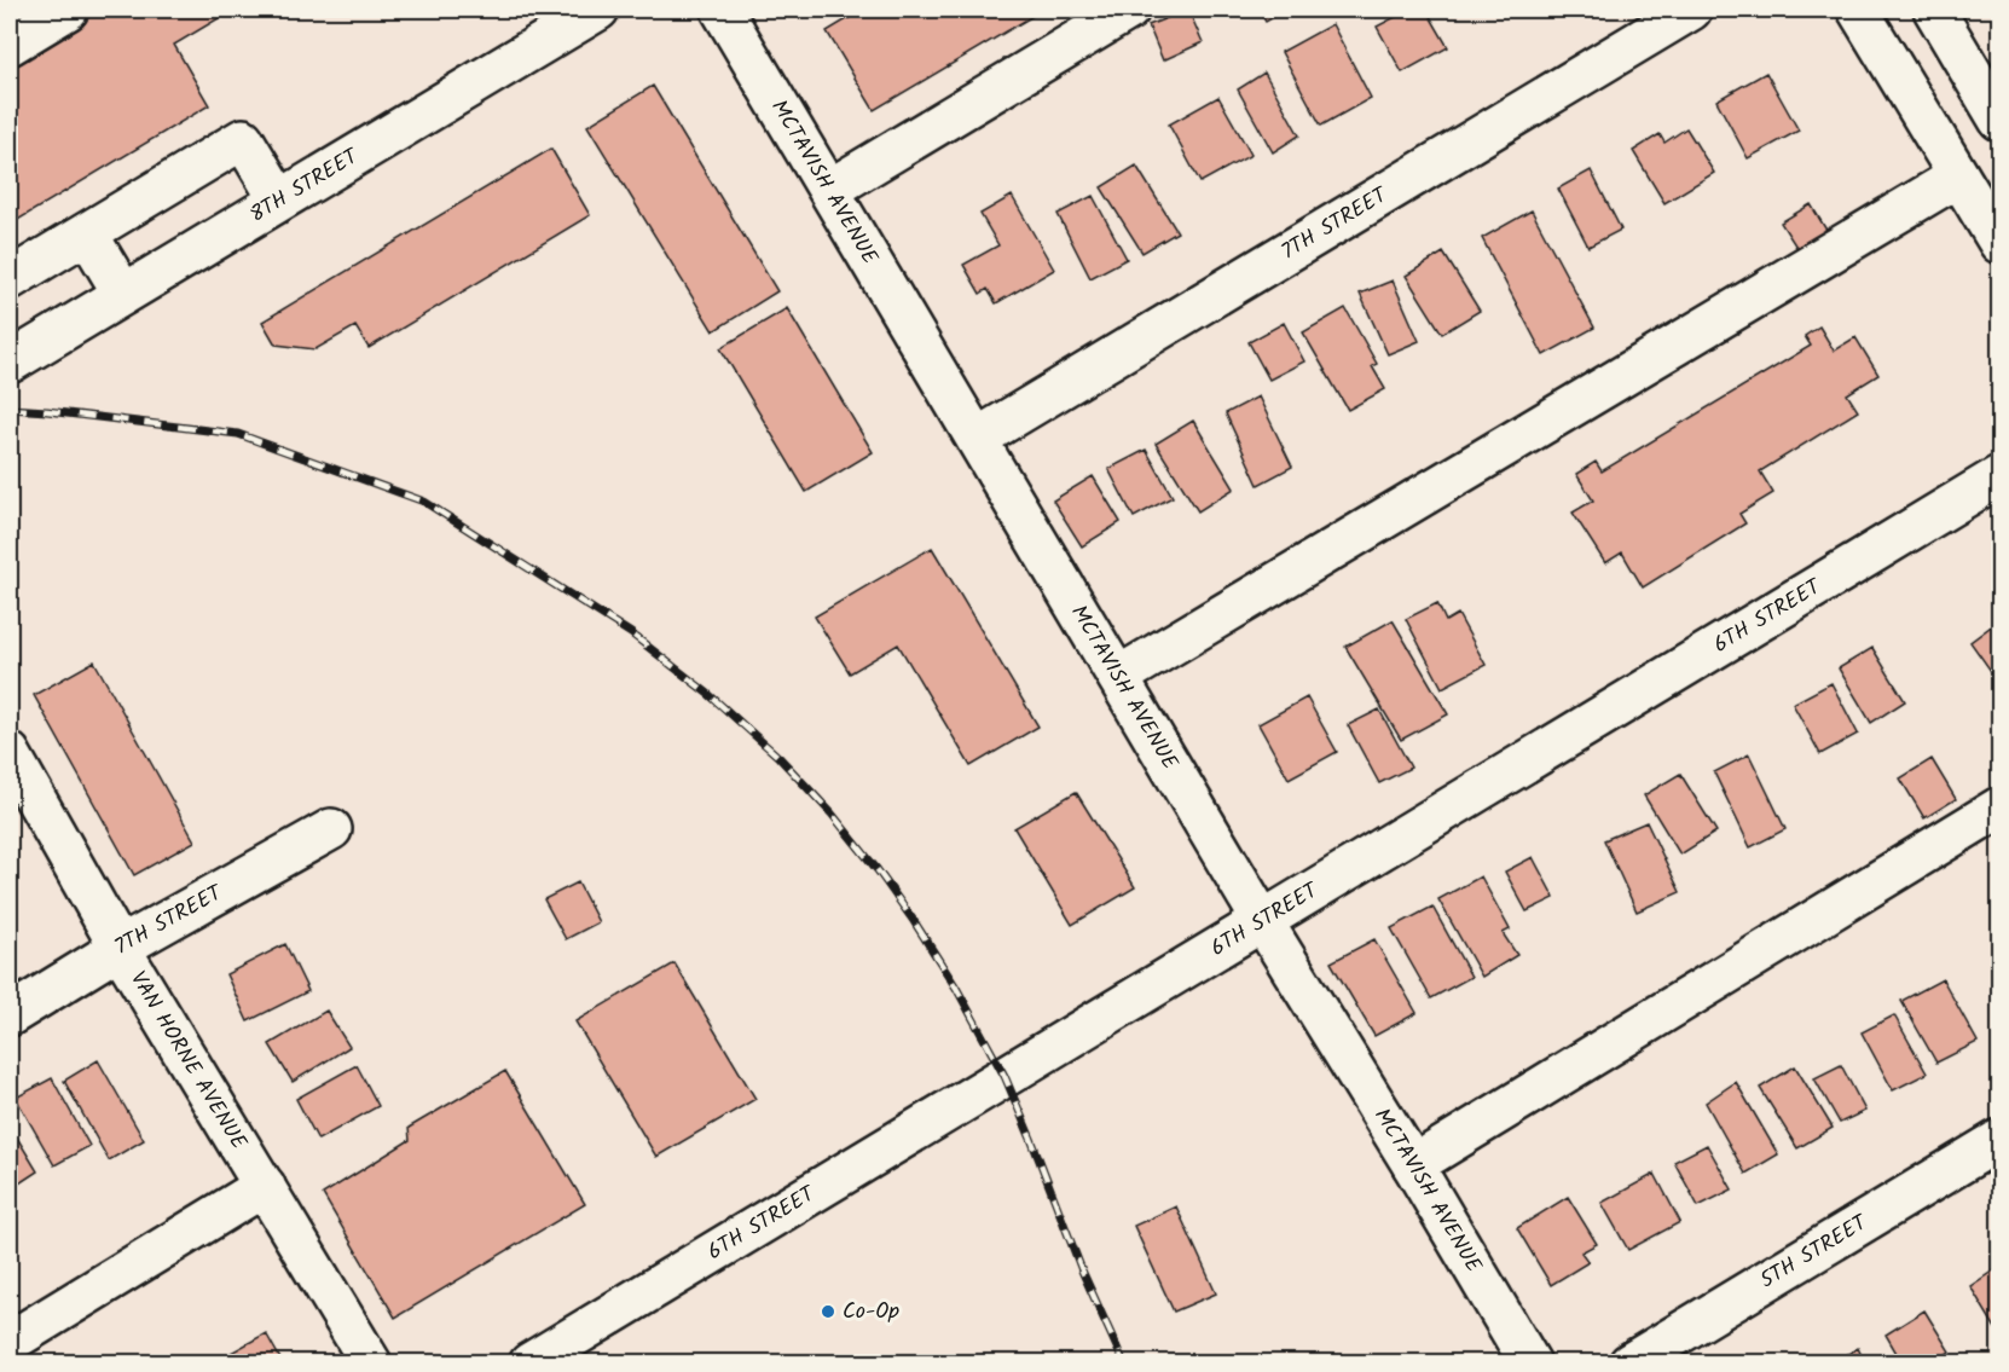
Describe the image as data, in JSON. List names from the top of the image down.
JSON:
{
  "streets": {
    "street": [
      "MCTAVISH AVENUE",
      "8TH STREET",
      "7TH STREET",
      "6TH STREET",
      "VAN HORNE AVENUE",
      "5TH STREET"
    ]
  },
  "crossings": [
    ["MCTAVISH AVENUE", "7TH STREET"],
    ["MCTAVISH AVENUE", "6TH STREET"],
    ["7TH STREET", "VAN HORNE AVENUE"]
  ],
  "places": ["Co-Op"]
}
